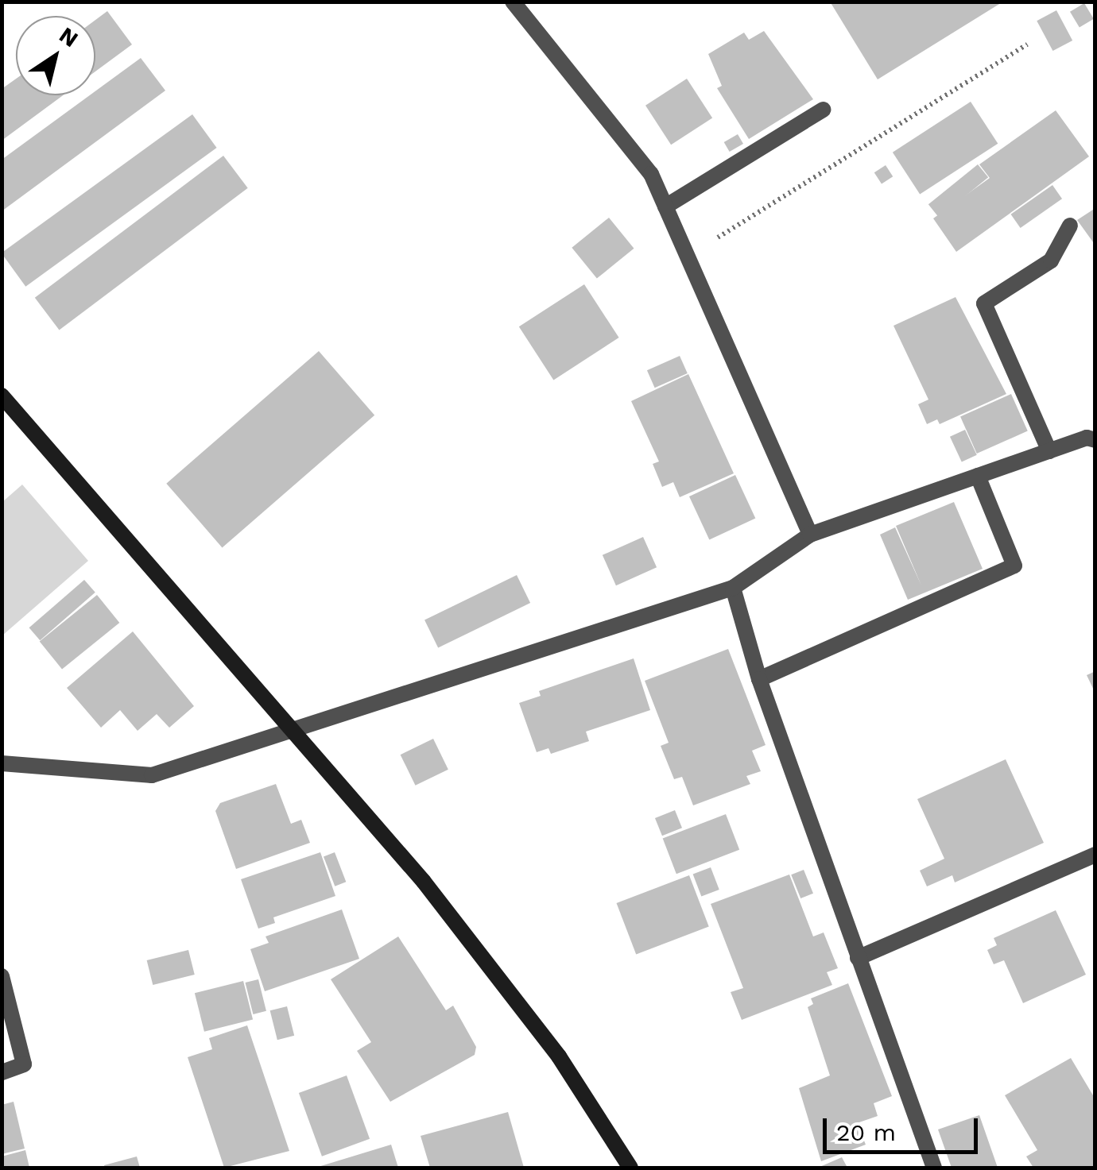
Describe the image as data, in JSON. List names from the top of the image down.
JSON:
{
  "scale_bar": "20 m",
  "north": "top right"
}
